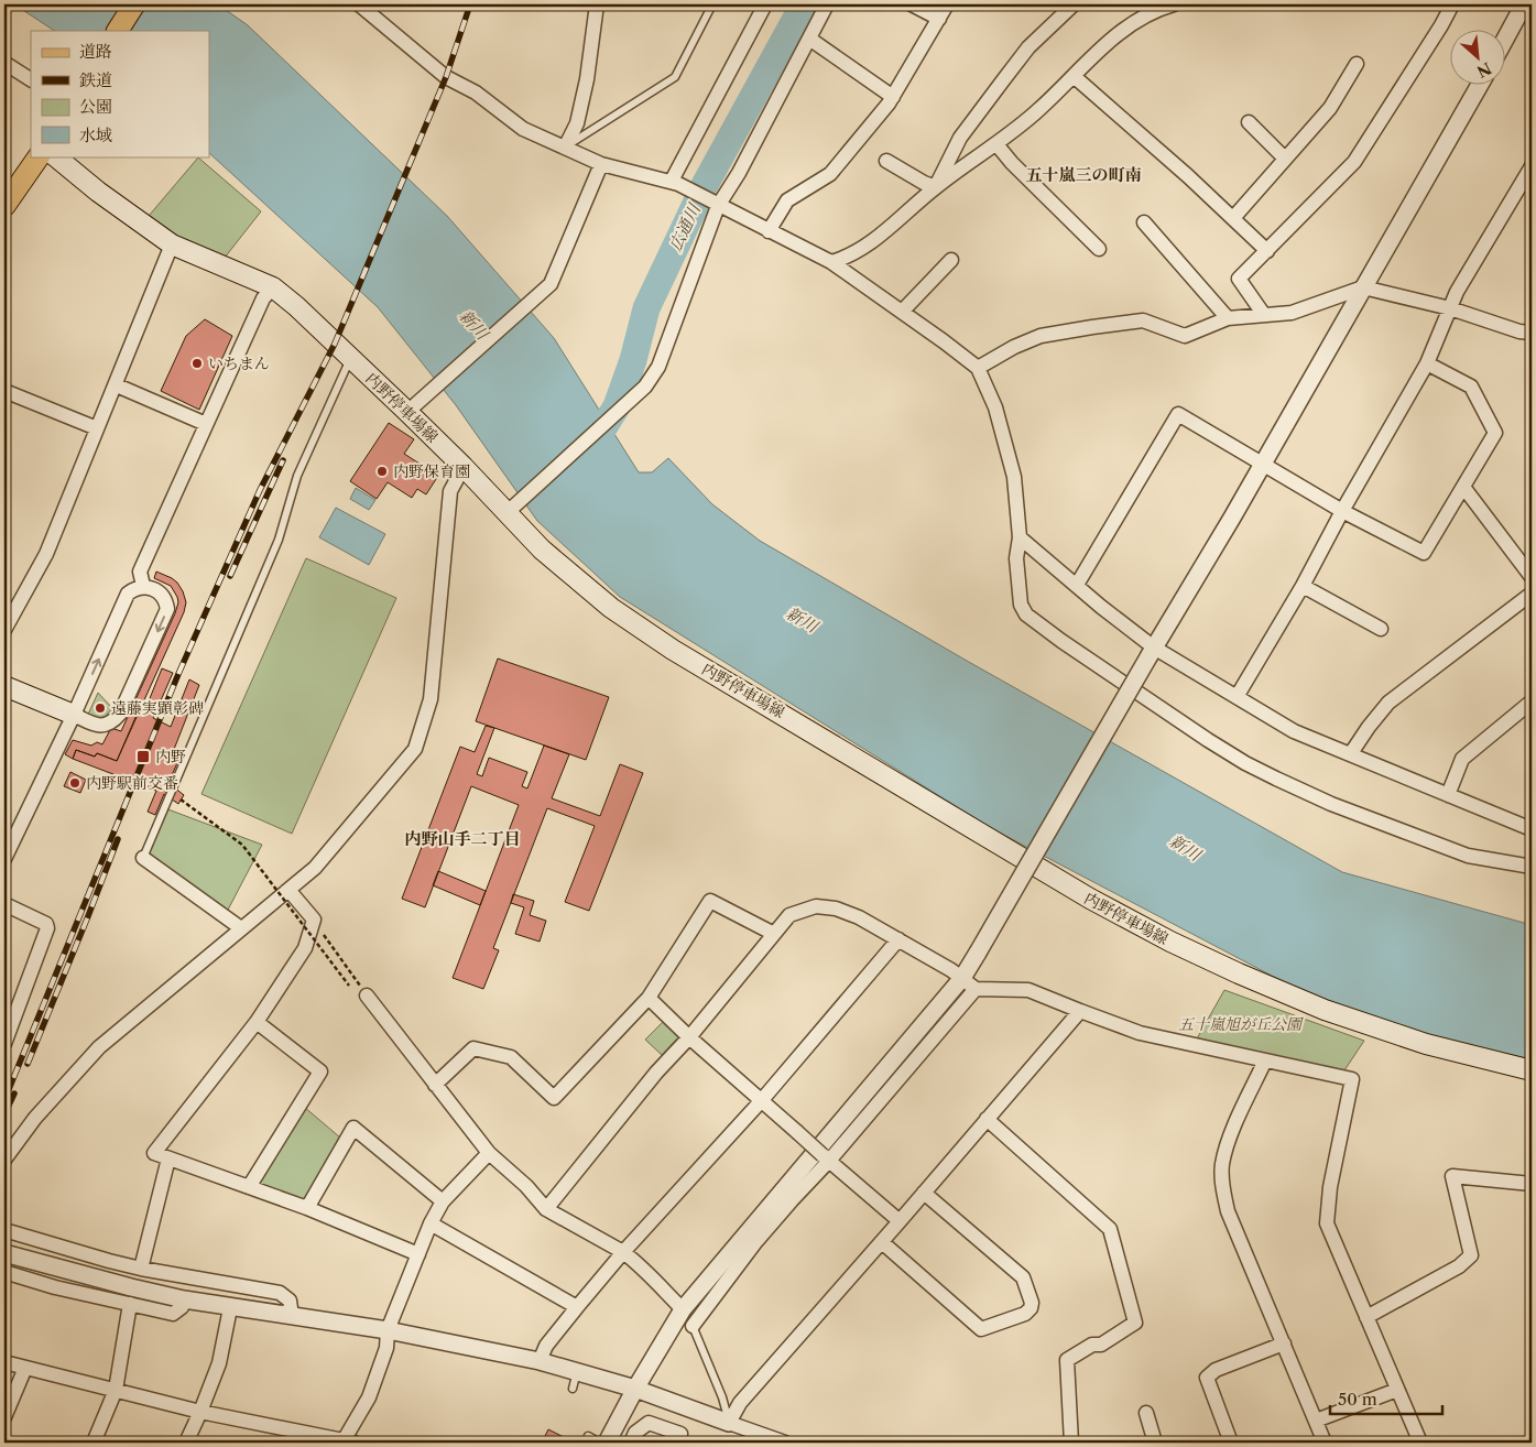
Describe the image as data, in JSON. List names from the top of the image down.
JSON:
{
  "streets": {
    "main road": ["内野停車場線"]
  },
  "districts": ["五十嵐三の町南", "内野山手二丁目"],
  "water": ["広通川", "新川"],
  "parks": ["五十嵐旭が丘公園"],
  "places": {
    "other": [
      "いちまん",
      "内野保育園",
      "遠藤実顕彰碑",
      "内野駅前交番"
    ],
    "transit": ["内野"]
  },
  "legend": [
    "道路",
    "鉄道",
    "公園",
    "水域"
  ],
  "scale_bar": "50 m",
  "north": "bottom right"
}
